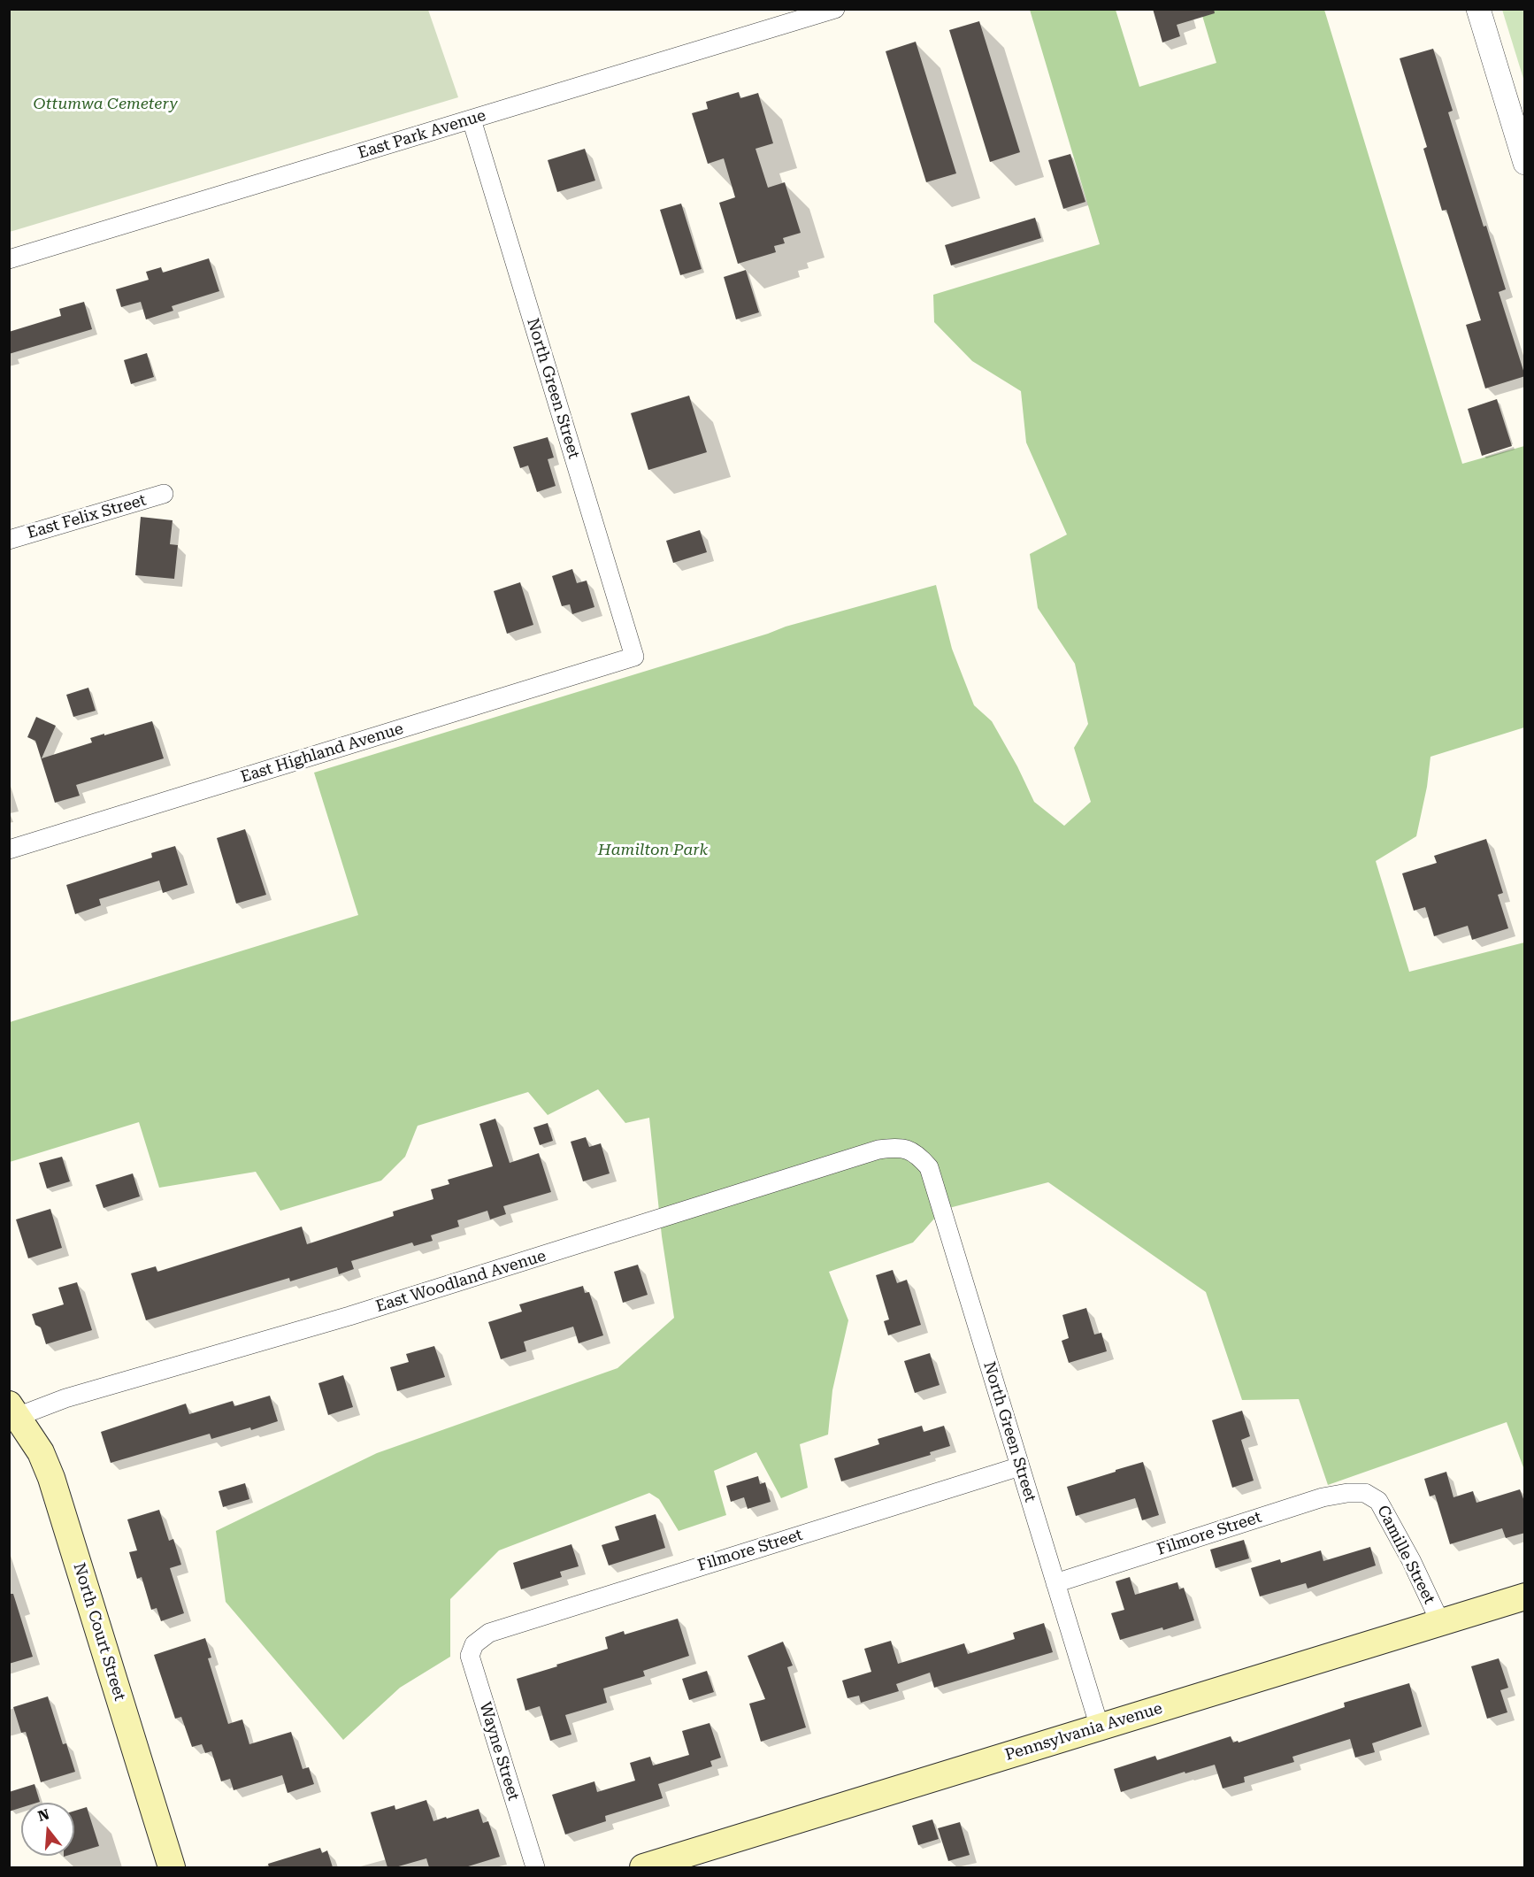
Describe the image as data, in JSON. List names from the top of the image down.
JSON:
{
  "streets": {
    "main road": ["North Court Street", "Pennsylvania Avenue"],
    "street": [
      "East Park Avenue",
      "North Green Street",
      "East Felix Street",
      "East Highland Avenue",
      "East Woodland Avenue",
      "Filmore Street",
      "Camille Street",
      "Wayne Street"
    ]
  },
  "crossings": [
    ["East Park Avenue", "North Green Street"],
    ["North Green Street", "East Highland Avenue"],
    ["North Green Street", "East Woodland Avenue"],
    ["North Green Street", "Filmore Street"],
    ["North Green Street", "Pennsylvania Avenue"],
    ["East Woodland Avenue", "North Court Street"],
    ["Filmore Street", "Camille Street"],
    ["Filmore Street", "Wayne Street"],
    ["Camille Street", "Pennsylvania Avenue"]
  ],
  "parks": ["Ottumwa Cemetery", "Hamilton Park"],
  "north": "top"
}
